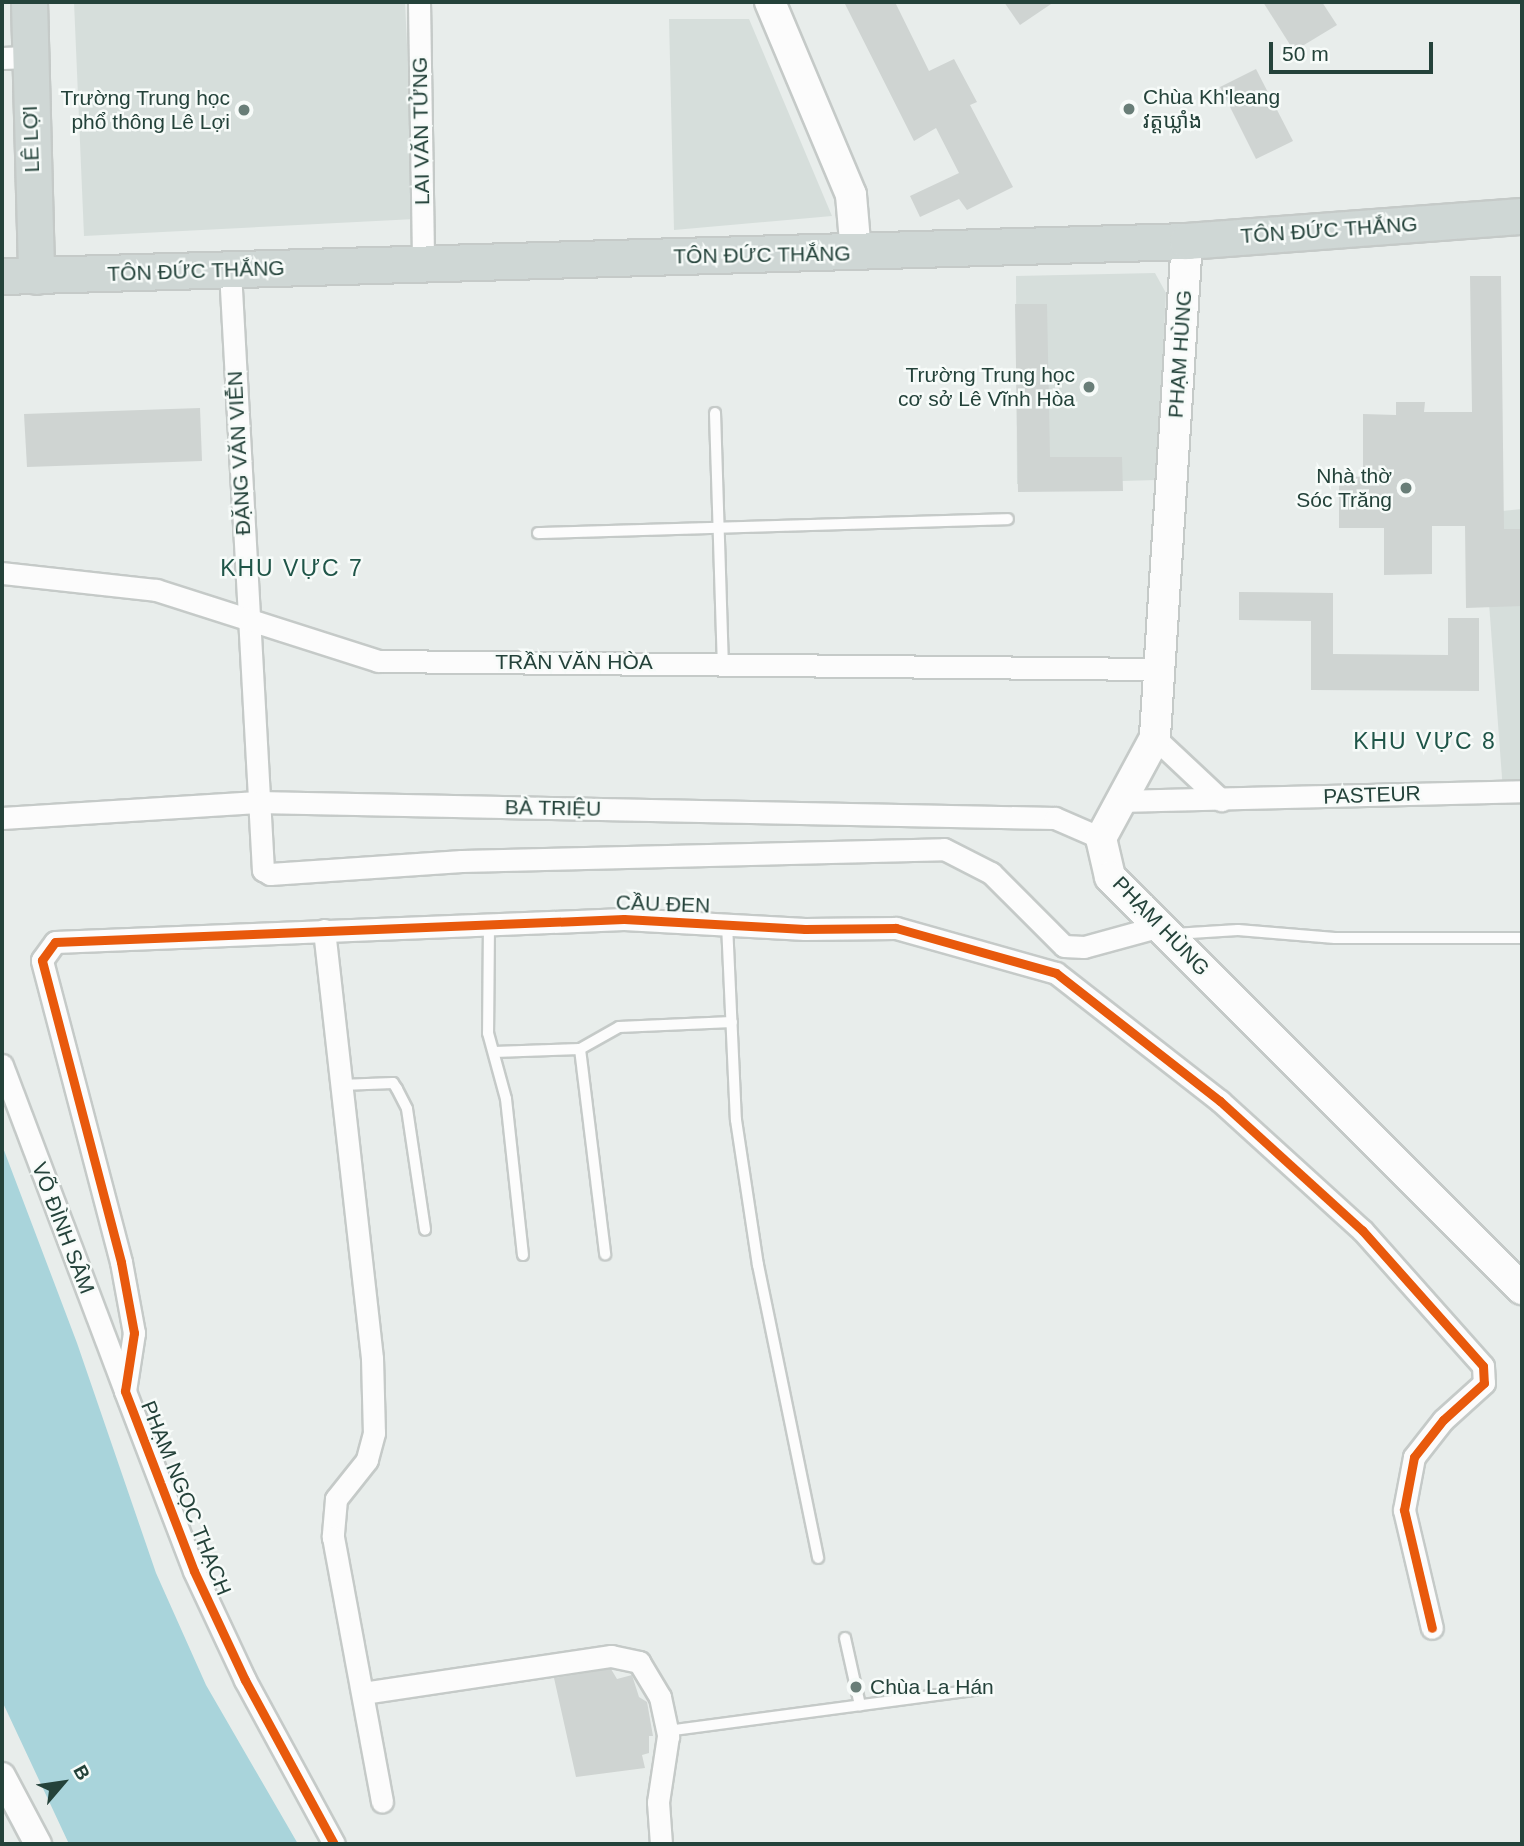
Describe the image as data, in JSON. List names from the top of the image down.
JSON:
{
  "streets": {
    "main road": ["LÊ LỢI", "TÔN ĐỨC THẮNG", "PHẠM HÙNG"],
    "street": [
      "LAI VĂN TỬNG",
      "ĐẶNG VĂN VIỄN",
      "TRẦN VĂN HÒA",
      "PASTEUR",
      "BÀ TRIỆU",
      "CẦU ĐEN",
      "VÕ ĐÌNH SÂM",
      "PHẠM NGỌC THẠCH"
    ]
  },
  "crossings": [
    ["LAI VĂN TỬNG", "TÔN ĐỨC THẮNG"],
    ["LÊ LỢI", "TÔN ĐỨC THẮNG"],
    ["TÔN ĐỨC THẮNG", "PHẠM HÙNG"],
    ["TÔN ĐỨC THẮNG", "ĐẶNG VĂN VIỄN"],
    ["PHẠM HÙNG", "ĐẶNG VĂN VIỄN"],
    ["PHẠM HÙNG", "TRẦN VĂN HÒA"],
    ["PHẠM HÙNG", "PASTEUR"],
    ["PHẠM HÙNG", "BÀ TRIỆU"],
    ["ĐẶNG VĂN VIỄN", "TRẦN VĂN HÒA"],
    ["ĐẶNG VĂN VIỄN", "BÀ TRIỆU"],
    ["CẦU ĐEN", "PHẠM NGỌC THẠCH"],
    ["VÕ ĐÌNH SÂM", "PHẠM NGỌC THẠCH"]
  ],
  "districts": ["KHU VỰC 7", "KHU VỰC 8"],
  "places": [
    "Chùa Kh'leang វត្តឃ្លាំង",
    "Trường Trung học phổ thông Lê Lợi",
    "Trường Trung học cơ sở Lê Vĩnh Hòa",
    "Nhà thờ Sóc Trăng",
    "Chùa La Hán"
  ],
  "scale_bar": "50 m",
  "north": "top right"
}
